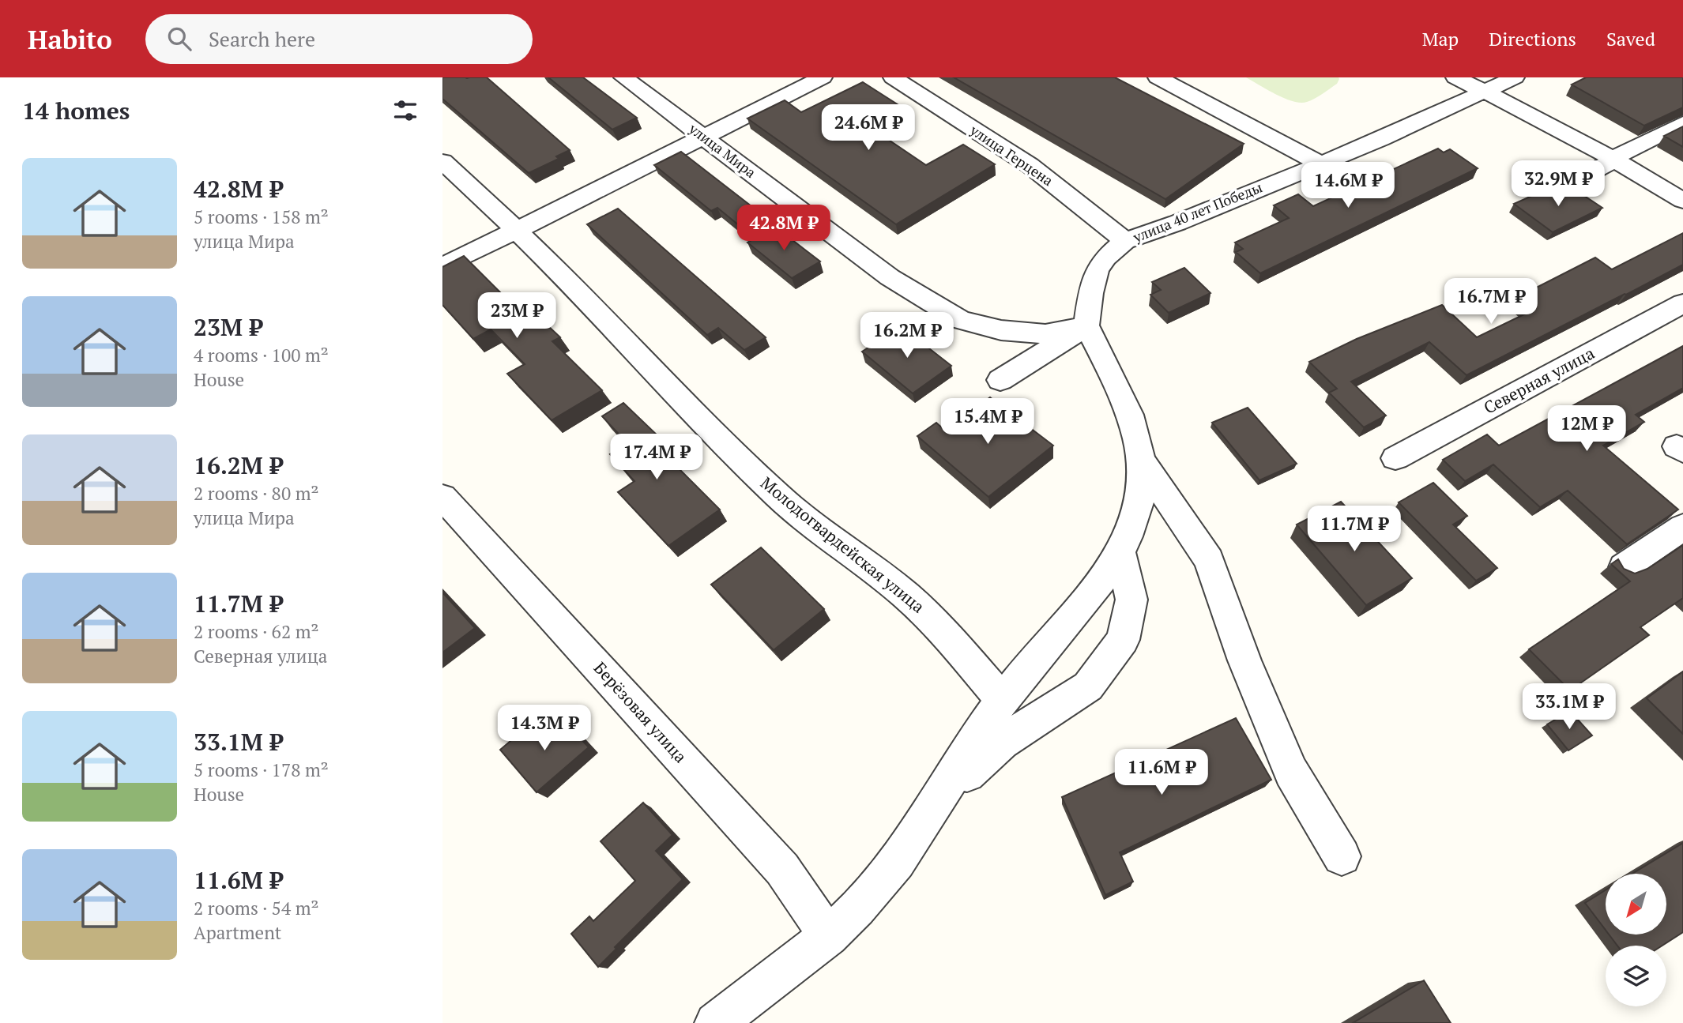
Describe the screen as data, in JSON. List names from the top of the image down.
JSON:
{
  "streets": {
    "street": [
      "улица Мира",
      "улица Герцена",
      "улица 40 лет Победы",
      "Северная улица",
      "Молодогвардейская улица",
      "Берёзовая улица"
    ]
  },
  "crossings": [
    ["улица Мира", "улица 40 лет Победы"],
    ["улица Герцена", "улица 40 лет Победы"]
  ],
  "north": "bottom left",
  "page": {
    "header": "Habito",
    "search": "Search here",
    "nav": ["Map", "Directions", "Saved"],
    "heading": "14 homes",
    "price": [
      "24.6M ₽",
      "32.9M ₽",
      "14.6M ₽",
      "42.8M ₽",
      "16.7M ₽",
      "23M ₽",
      "16.2M ₽",
      "15.4M ₽",
      "12M ₽",
      "17.4M ₽",
      "11.7M ₽",
      "33.1M ₽",
      "14.3M ₽",
      "11.6M ₽"
    ],
    "list": [
      {
        "name": "42.8M ₽",
        "note": "5 rooms · 158 m² · улица Мира"
      },
      {
        "name": "23M ₽",
        "note": "4 rooms · 100 m² · House"
      },
      {
        "name": "16.2M ₽",
        "note": "2 rooms · 80 m² · улица Мира"
      },
      {
        "name": "11.7M ₽",
        "note": "2 rooms · 62 m² · Северная улица"
      },
      {
        "name": "33.1M ₽",
        "note": "5 rooms · 178 m² · House"
      },
      {
        "name": "11.6M ₽",
        "note": "2 rooms · 54 m² · Apartment"
      }
    ]
  }
}
